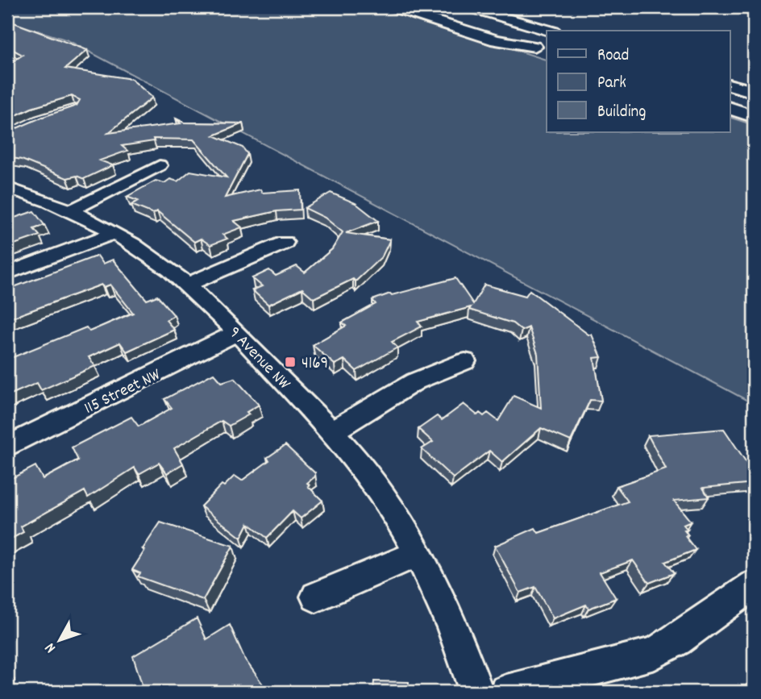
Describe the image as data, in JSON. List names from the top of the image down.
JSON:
{
  "streets": {
    "street": ["9 Avenue NW", "115 Street NW"]
  },
  "crossings": [
    ["9 Avenue NW", "115 Street NW"]
  ],
  "places": {
    "transit": ["4169"]
  },
  "legend": ["Road", "Park", "Building"],
  "north": "bottom left"
}
